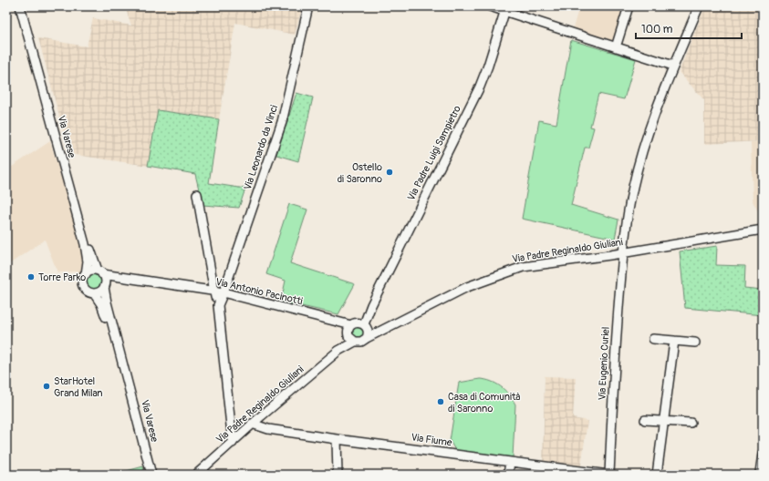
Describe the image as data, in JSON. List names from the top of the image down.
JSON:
{
  "streets": {
    "street": [
      "Via Varese",
      "Via Leonardo da Vinci",
      "Via Padre Luigi Sampietro",
      "Via Padre Reginaldo Giuliani",
      "Via Antonio Pacinotti",
      "Via Eugenio Curiel",
      "Via Fiume"
    ]
  },
  "crossings": [
    ["Via Varese", "Via Antonio Pacinotti"],
    ["Via Leonardo da Vinci", "Via Antonio Pacinotti"],
    ["Via Padre Luigi Sampietro", "Via Padre Reginaldo Giuliani"],
    ["Via Padre Luigi Sampietro", "Via Antonio Pacinotti"],
    ["Via Padre Reginaldo Giuliani", "Via Antonio Pacinotti"],
    ["Via Padre Reginaldo Giuliani", "Via Eugenio Curiel"],
    ["Via Padre Reginaldo Giuliani", "Via Fiume"],
    ["Via Eugenio Curiel", "Via Fiume"]
  ],
  "places": [
    "Ostello di Saronno",
    "Torre Parko",
    "StarHotel Grand Milan",
    "Casa di Comunità di Saronno"
  ],
  "scale_bar": "100 m"
}
